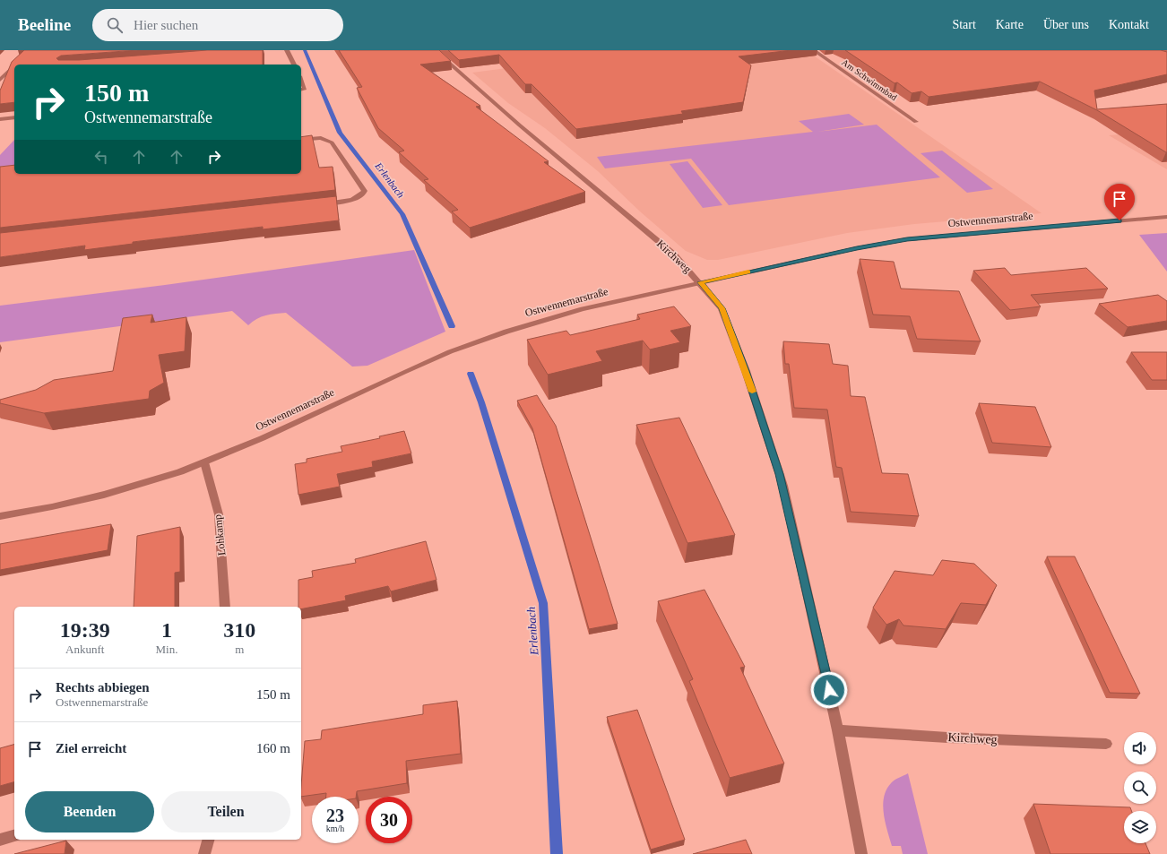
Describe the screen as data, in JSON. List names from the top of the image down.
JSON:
{
  "streets": {
    "street": [
      "Am Schwimmbad",
      "Ostwennemarstraße",
      "Kirchweg",
      "Lohkamp"
    ]
  },
  "crossings": [
    ["Ostwennemarstraße", "Kirchweg"],
    ["Ostwennemarstraße", "Lohkamp"]
  ],
  "water": ["Erlenbach"],
  "page": {
    "header": "Beeline",
    "search": "Hier suchen",
    "nav": [
      "Start",
      "Karte",
      "Über uns",
      "Kontakt"
    ],
    "turn": ["150 m", "Ostwennemarstraße"],
    "eta": [
      "19:39",
      "Ankunft",
      "1",
      "Min.",
      "310",
      "m"
    ],
    "list": [
      {
        "name": "Rechts abbiegen",
        "note": "Ostwennemarstraße",
        "value": "150 m"
      },
      {
        "name": "Ziel erreicht",
        "value": "160 m"
      }
    ],
    "buttons": ["Beenden", "Teilen"],
    "speed": "23 km/h",
    "limit": "30"
  }
}
